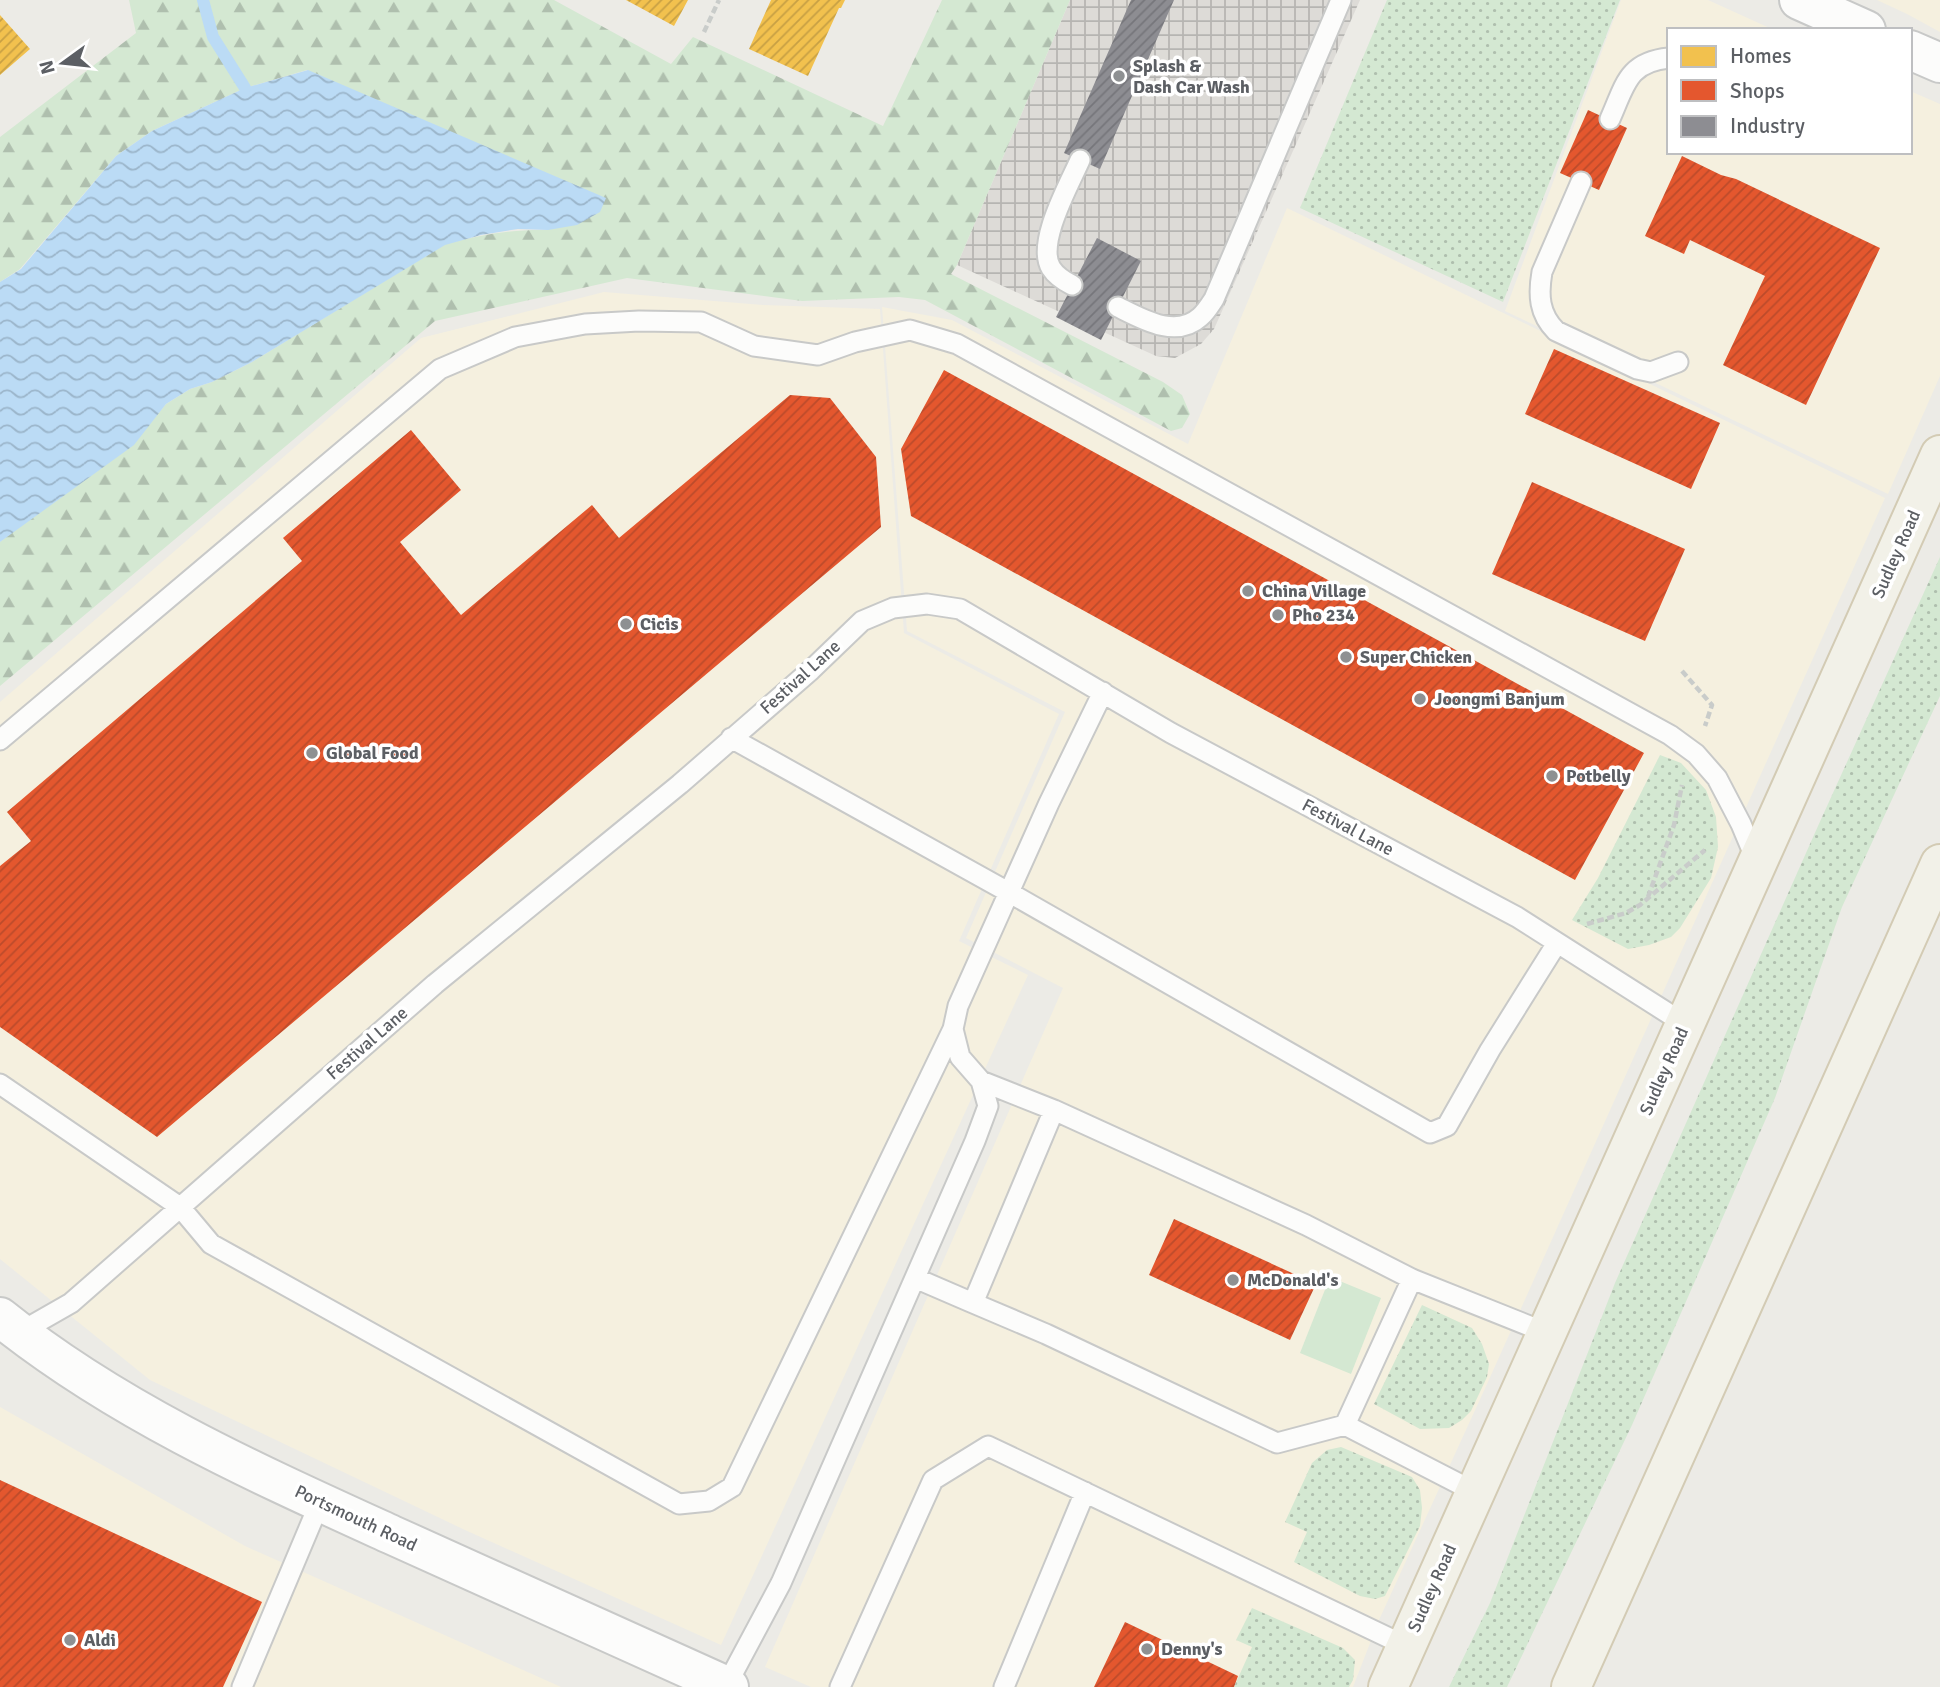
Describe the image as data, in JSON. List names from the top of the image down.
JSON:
{
  "streets": {
    "main road": ["Sudley Road"],
    "street": ["Portsmouth Road"],
    "lane": ["Festival Lane"]
  },
  "crossings": [
    ["Sudley Road", "Festival Lane"],
    ["Festival Lane", "Portsmouth Road"]
  ],
  "places": [
    "Splash & Dash Car Wash",
    "China Village",
    "Pho 234",
    "Cicis",
    "Super Chicken",
    "Joongmi Banjum",
    "Global Food",
    "Potbelly",
    "McDonald's",
    "Aldi",
    "Denny's"
  ],
  "legend": ["Homes", "Shops", "Industry"],
  "north": "left"
}
